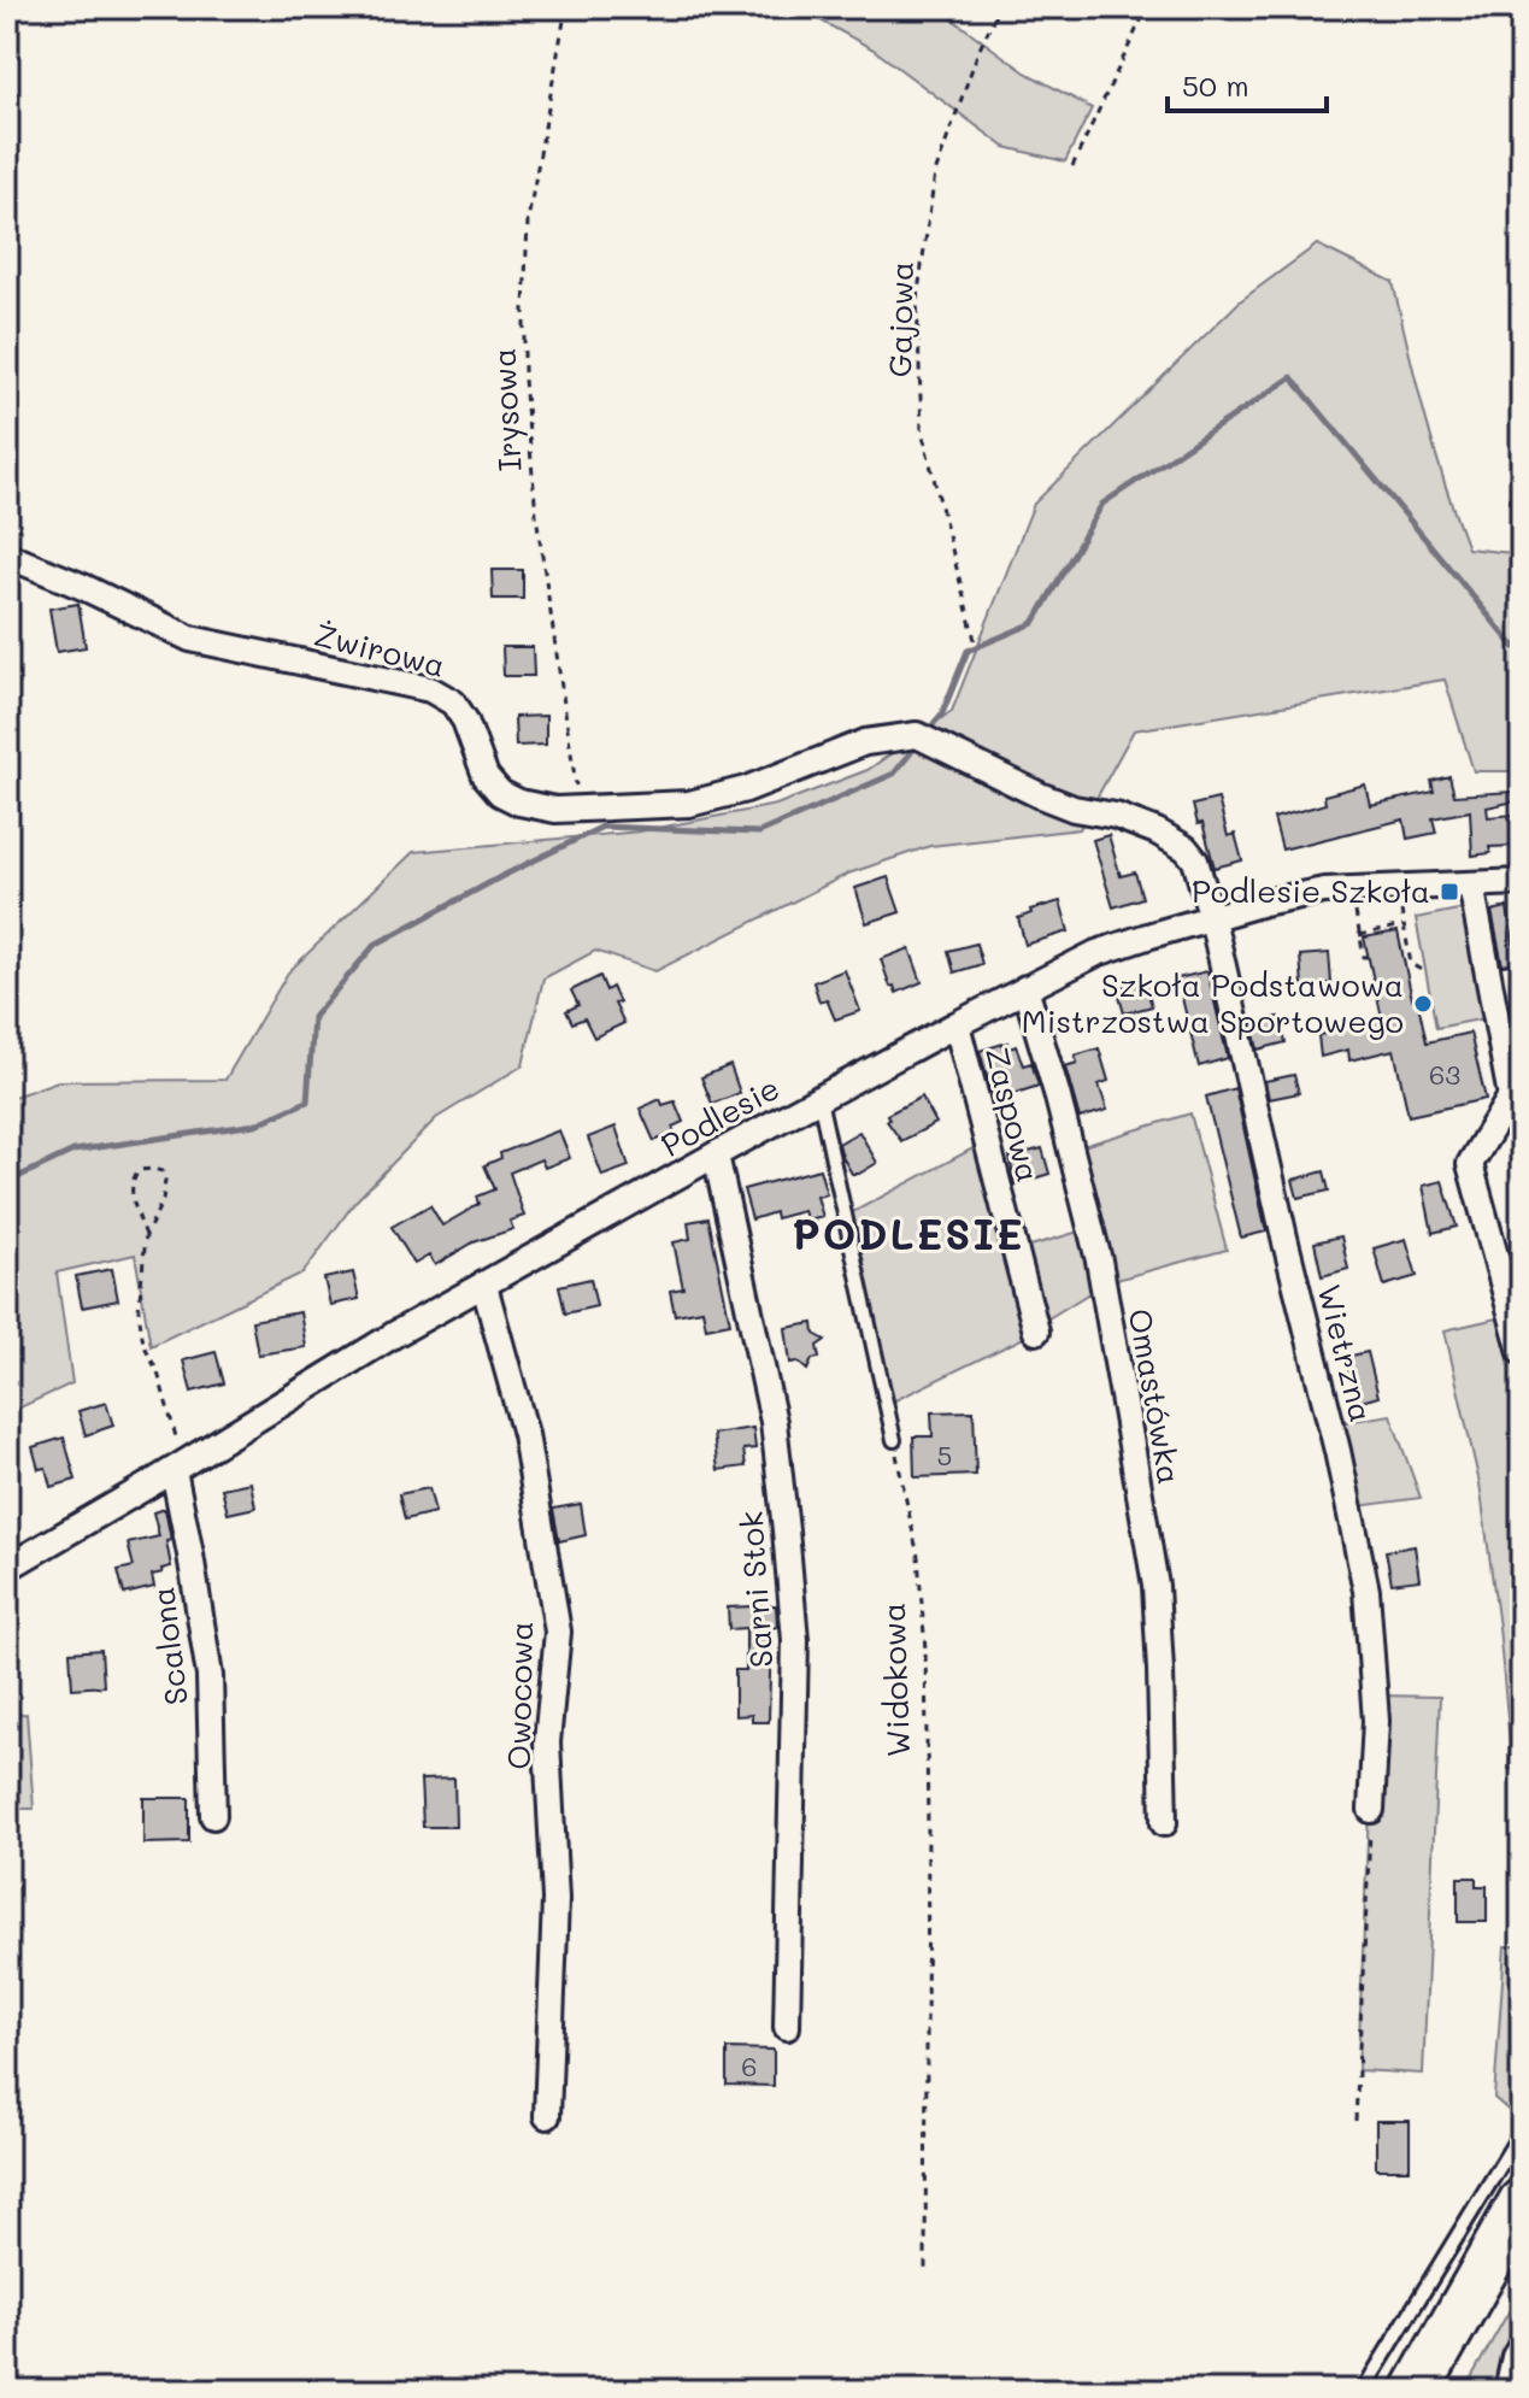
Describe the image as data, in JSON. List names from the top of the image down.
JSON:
{
  "streets": {
    "street": [
      "Żwirowa",
      "Zaspowa",
      "Podlesie",
      "Wietrzna",
      "Omastówka",
      "Sarni Stok",
      "Scalona",
      "Owocowa"
    ],
    "path": ["Gajowa", "Irysowa", "Widokowa"]
  },
  "crossings": [
    ["Irysowa", "Żwirowa"],
    ["Żwirowa", "Wietrzna"],
    ["Zaspowa", "Podlesie"],
    ["Podlesie", "Wietrzna"],
    ["Podlesie", "Omastówka"],
    ["Podlesie", "Sarni Stok"],
    ["Podlesie", "Scalona"],
    ["Podlesie", "Owocowa"]
  ],
  "districts": ["PODLESIE"],
  "places": {
    "transit": ["Podlesie Szkoła"],
    "other": ["Szkoła Podstawowa Mistrzostwa Sportowego"]
  },
  "house_numbers": ["63", "5", "6"],
  "scale_bar": "50 m"
}
